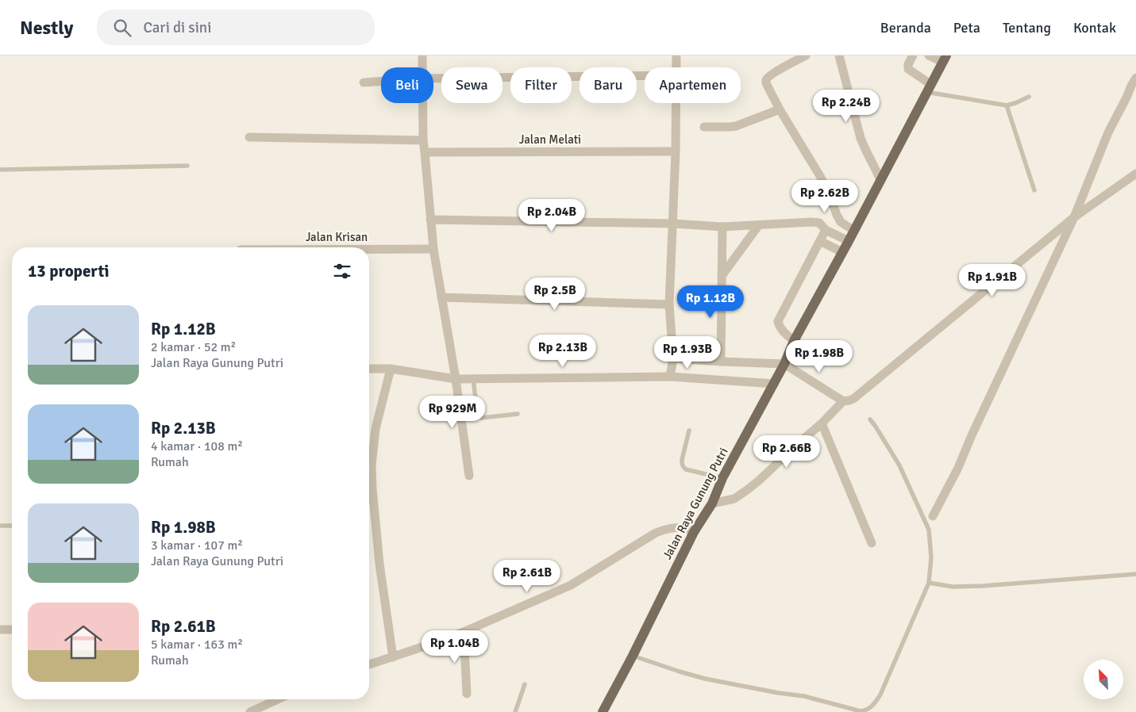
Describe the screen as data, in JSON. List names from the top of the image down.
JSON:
{
  "streets": {
    "main road": ["Jalan Raya Gunung Putri"],
    "street": ["Jalan Melati", "Jalan Krisan"]
  },
  "north": "top left",
  "page": {
    "header": "Nestly",
    "search": "Cari di sini",
    "nav": [
      "Beranda",
      "Peta",
      "Tentang",
      "Kontak"
    ],
    "chip": [
      "Beli",
      "Sewa",
      "Filter",
      "Baru",
      "Apartemen"
    ],
    "price": [
      "Rp 2.24B",
      "Rp 2.62B",
      "Rp 2.04B",
      "Rp 1.91B",
      "Rp 2.5B",
      "Rp 1.12B",
      "Rp 2.13B",
      "Rp 1.93B",
      "Rp 1.98B",
      "Rp 929M",
      "Rp 2.66B",
      "Rp 2.61B",
      "Rp 1.04B"
    ],
    "heading": "13 properti",
    "list": [
      {
        "name": "Rp 1.12B",
        "note": "2 kamar · 52 m² · Jalan Raya Gunung Putri"
      },
      {
        "name": "Rp 2.13B",
        "note": "4 kamar · 108 m² · Rumah"
      },
      {
        "name": "Rp 1.98B",
        "note": "3 kamar · 107 m² · Jalan Raya Gunung Putri"
      },
      {
        "name": "Rp 2.61B",
        "note": "5 kamar · 163 m² · Rumah"
      }
    ]
  }
}
